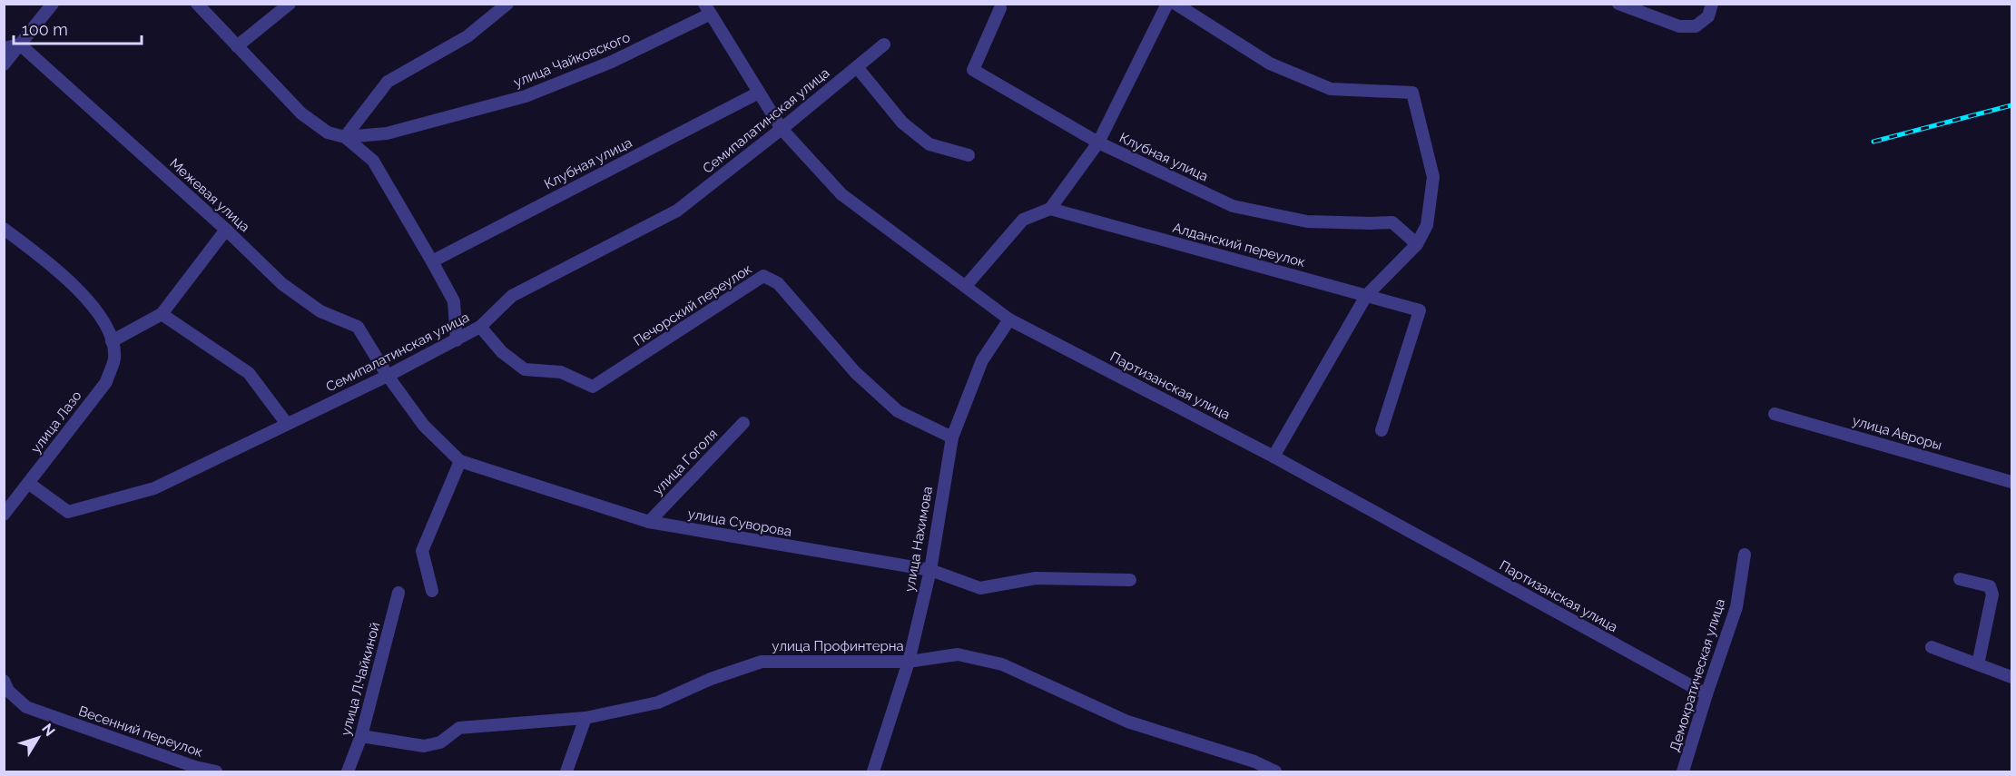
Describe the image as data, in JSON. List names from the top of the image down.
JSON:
{
  "streets": {
    "street": [
      "улица Чайковского",
      "Семипалатинская улица",
      "Клубная улица",
      "Межевая улица",
      "Алданский переулок",
      "Печорский переулок",
      "Партизанская улица",
      "улица Лазо",
      "улица Авроры",
      "улица Гоголя",
      "улица Суворова",
      "улица Нахимова",
      "улица Профинтерна",
      "Демократическая улица",
      "улица Л.Чайкиной",
      "Весенний переулок"
    ]
  },
  "crossings": [
    ["улица Чайковского", "Партизанская улица"],
    ["Семипалатинская улица", "Межевая улица"],
    ["Семипалатинская улица", "Печорский переулок"],
    ["Семипалатинская улица", "Партизанская улица"],
    ["Семипалатинская улица", "улица Лазо"],
    ["Семипалатинская улица", "улица Суворова"],
    ["Клубная улица", "Партизанская улица"],
    ["Межевая улица", "улица Суворова"],
    ["Печорский переулок", "улица Нахимова"],
    ["Партизанская улица", "улица Нахимова"],
    ["Партизанская улица", "Демократическая улица"],
    ["улица Гоголя", "улица Суворова"],
    ["улица Суворова", "улица Нахимова"],
    ["улица Нахимова", "улица Профинтерна"],
    ["улица Профинтерна", "улица Л.Чайкиной"]
  ],
  "scale_bar": "100 m",
  "north": "top right"
}
